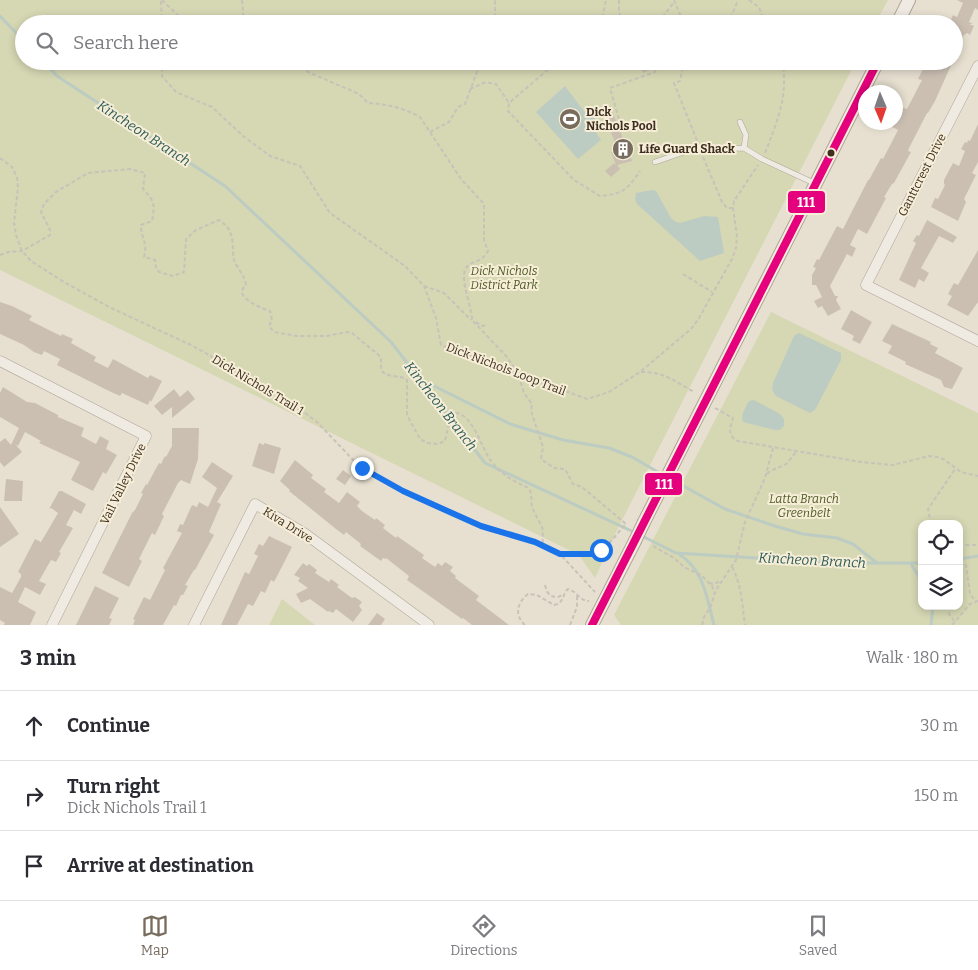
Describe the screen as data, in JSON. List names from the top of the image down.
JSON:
{
  "streets": {
    "street": ["Ganttcrest Drive", "Vail Valley Drive", "Kiva Drive"],
    "path": ["Dick Nichols Loop Trail", "Dick Nichols Trail 1"]
  },
  "water": ["Kincheon Branch"],
  "parks": ["Dick Nichols District Park", "Latta Branch Greenbelt"],
  "places": {
    "sports": ["Dick Nichols Pool"],
    "building": ["Life Guard Shack"]
  },
  "lines": ["transit line 111"],
  "north": "bottom",
  "page": {
    "search": "Search here",
    "heading": ["3 min", "Walk · 180 m"],
    "list": [
      ["Continue", "30 m"],
      ["Turn right", "Dick Nichols Trail 1", "150 m"],
      "Arrive at destination"
    ],
    "nav": ["Map", "Directions", "Saved"]
  }
}
